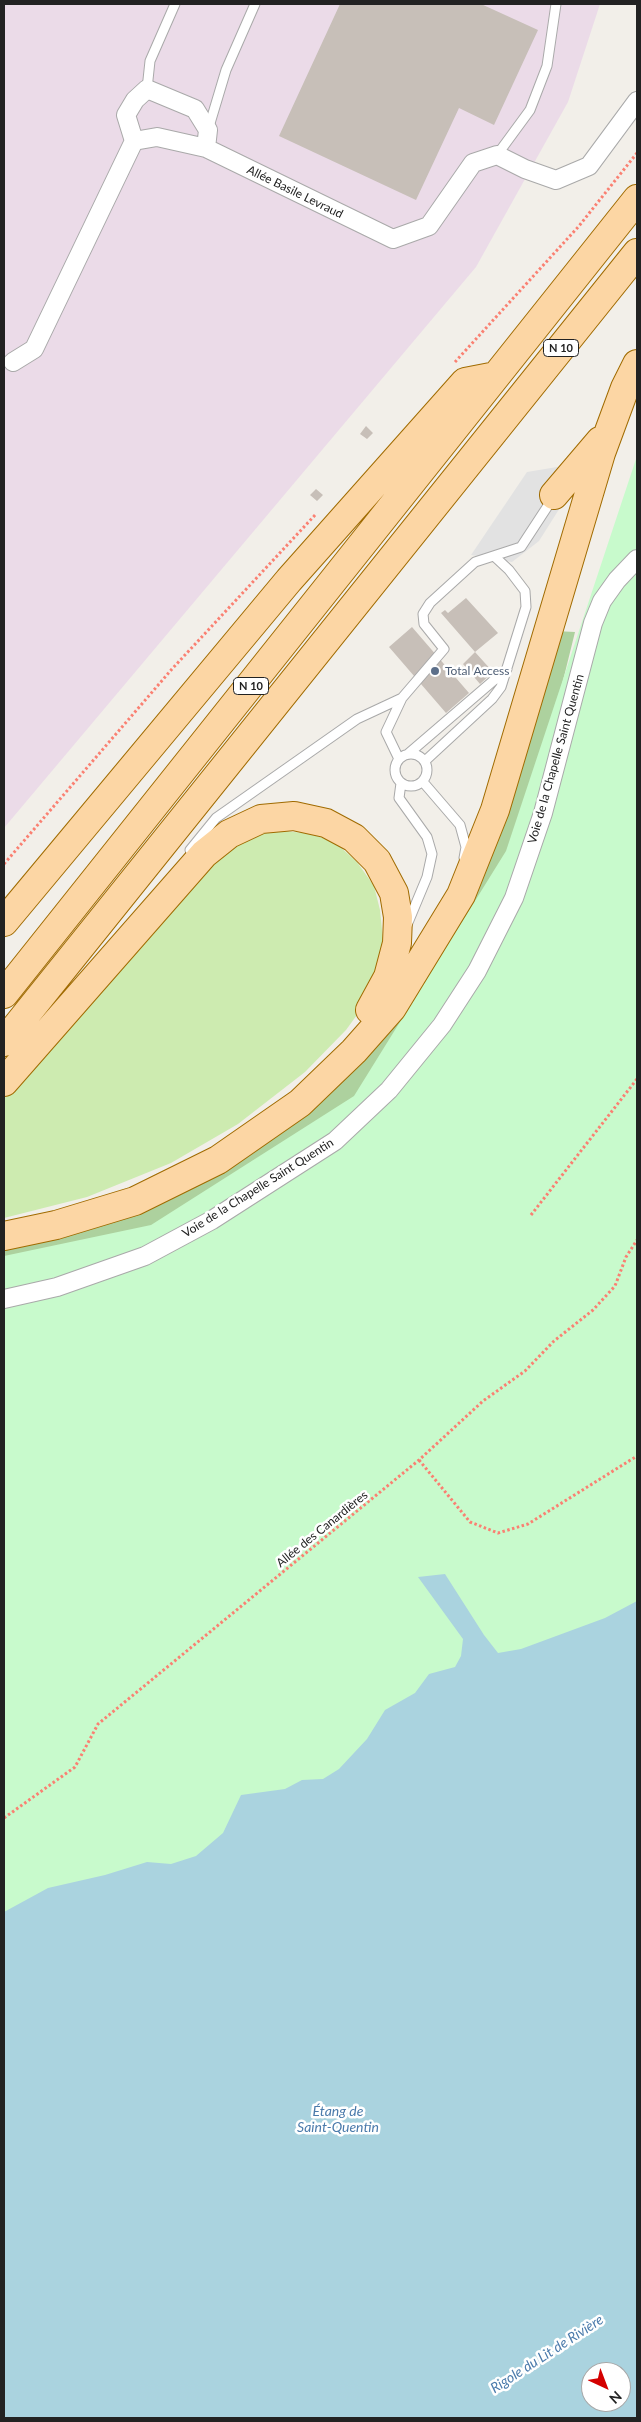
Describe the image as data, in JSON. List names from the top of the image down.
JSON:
{
  "streets": {
    "main road": ["N 10"],
    "street": ["Allée Basile Levraud", "Voie de la Chapelle Saint Quentin"],
    "path": ["Allée des Canardières"]
  },
  "water": ["Étang de Saint-Quentin", "Rigole du Lit de Rivière"],
  "places": ["Total Access"],
  "north": "bottom right"
}
